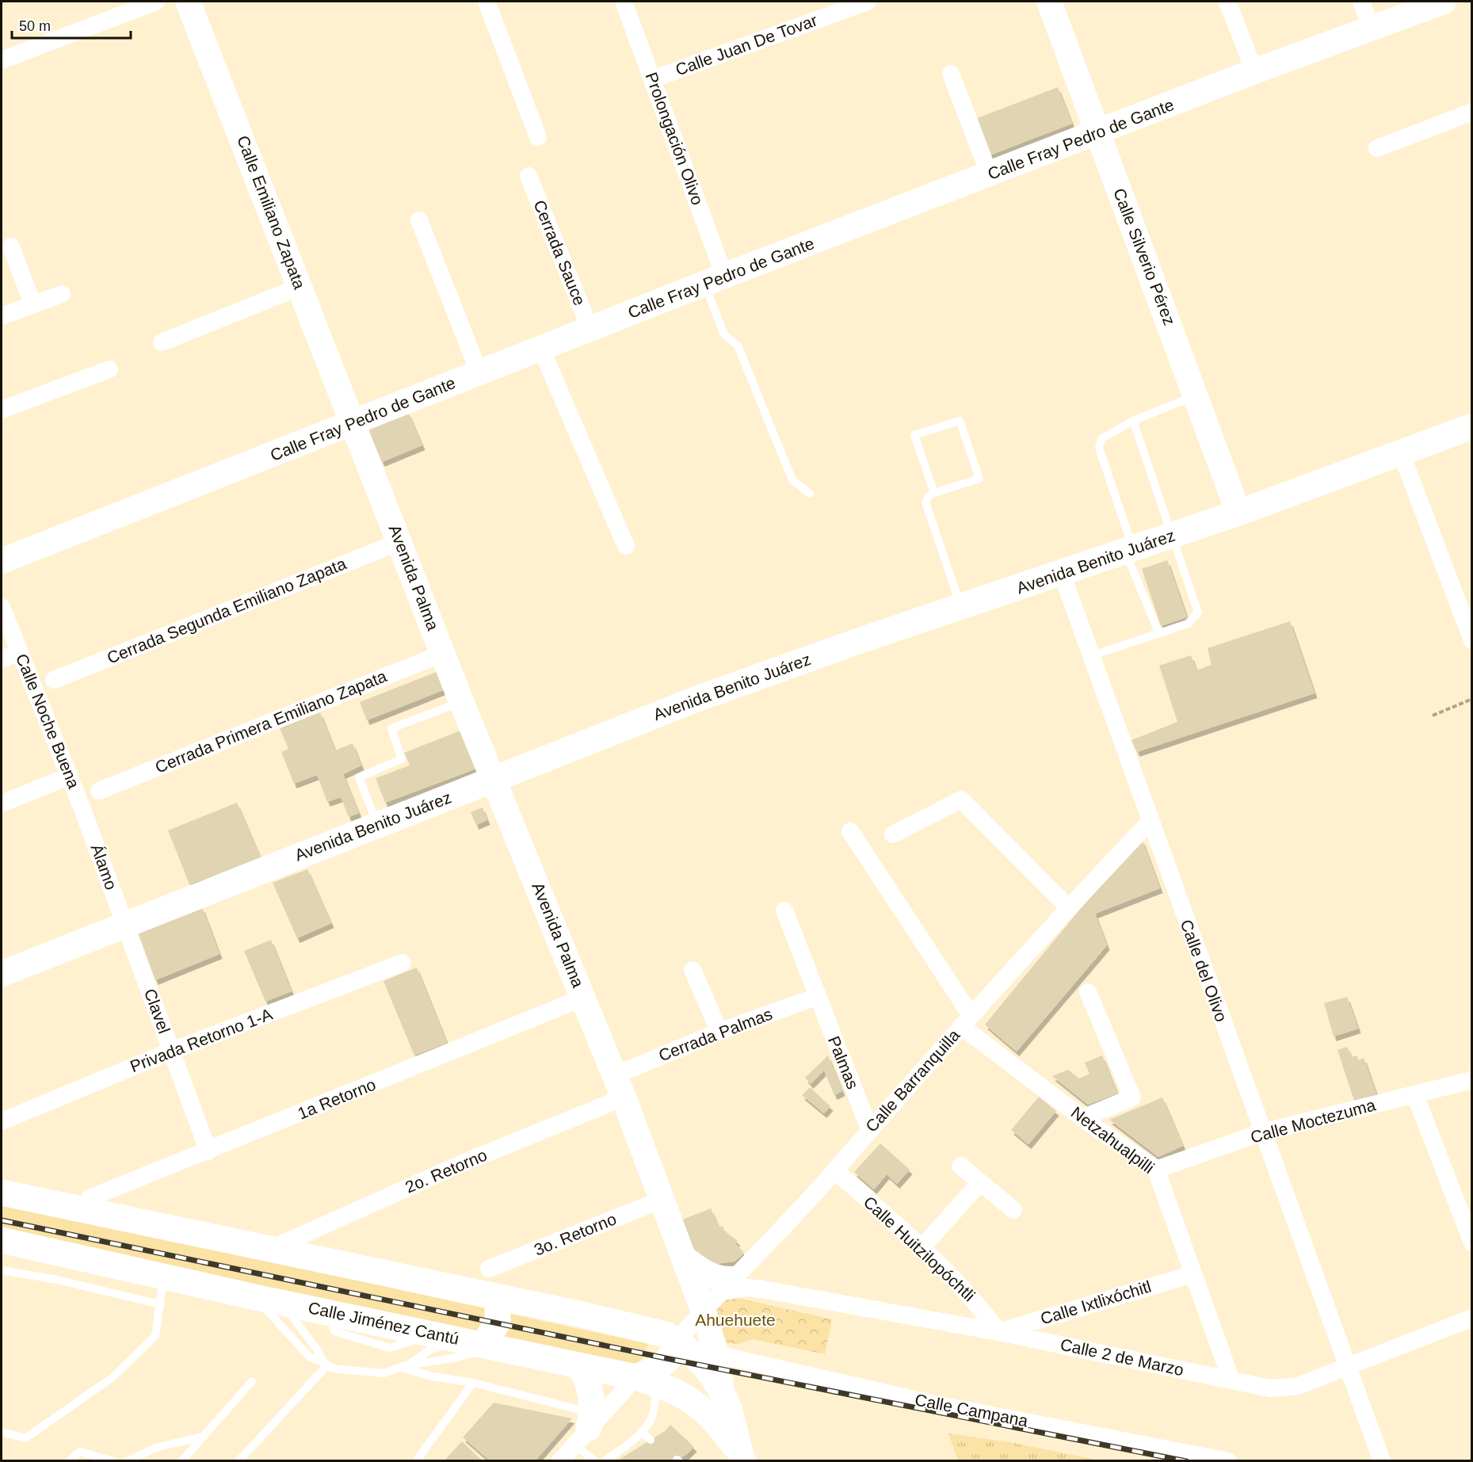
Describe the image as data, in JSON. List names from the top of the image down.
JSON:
{
  "streets": {
    "main road": [
      "Calle Fray Pedro de Gante",
      "Calle Emiliano Zapata",
      "Calle Silverio Pérez",
      "Avenida Benito Juárez",
      "Avenida Palma",
      "Calle Jiménez Cantú"
    ],
    "street": [
      "Calle Juan De Tovar",
      "Prolongación Olivo",
      "Cerrada Sauce",
      "Cerrada Segunda Emiliano Zapata",
      "Calle Noche Buena",
      "Cerrada Primera Emiliano Zapata",
      "Álamo",
      "Calle del Olivo",
      "Clavel",
      "Cerrada Palmas",
      "Privada Retorno 1-A",
      "Palmas",
      "Calle Barranquilla",
      "1a Retorno",
      "Calle Moctezuma",
      "Netzahualpilli",
      "2o. Retorno",
      "3o. Retorno",
      "Calle Huitzilopóchtli",
      "Calle Ixtlixóchitl",
      "Calle 2 de Marzo",
      "Calle Campana"
    ]
  },
  "crossings": [
    ["Calle Juan De Tovar", "Prolongación Olivo"],
    ["Prolongación Olivo", "Calle Fray Pedro de Gante"],
    ["Calle Fray Pedro de Gante", "Calle Emiliano Zapata"],
    ["Calle Fray Pedro de Gante", "Cerrada Sauce"],
    ["Calle Fray Pedro de Gante", "Calle Silverio Pérez"],
    ["Calle Fray Pedro de Gante", "Avenida Palma"],
    ["Calle Emiliano Zapata", "Avenida Palma"],
    ["Calle Silverio Pérez", "Avenida Benito Juárez"],
    ["Avenida Benito Juárez", "Avenida Palma"],
    ["Avenida Benito Juárez", "Álamo"],
    ["Avenida Benito Juárez", "Calle del Olivo"],
    ["Avenida Benito Juárez", "Clavel"],
    ["Avenida Palma", "Cerrada Segunda Emiliano Zapata"],
    ["Avenida Palma", "Cerrada Primera Emiliano Zapata"],
    ["Avenida Palma", "Cerrada Palmas"],
    ["Avenida Palma", "Calle Barranquilla"],
    ["Avenida Palma", "1a Retorno"],
    ["Avenida Palma", "2o. Retorno"],
    ["Avenida Palma", "3o. Retorno"],
    ["Avenida Palma", "Calle Jiménez Cantú"],
    ["Avenida Palma", "Calle Campana"],
    ["Calle Noche Buena", "Álamo"],
    ["Álamo", "Clavel"],
    ["Calle del Olivo", "Calle Barranquilla"],
    ["Calle del Olivo", "Calle Moctezuma"],
    ["Calle del Olivo", "Calle 2 de Marzo"],
    ["Clavel", "Privada Retorno 1-A"],
    ["Clavel", "1a Retorno"],
    ["Cerrada Palmas", "Palmas"],
    ["Cerrada Palmas", "2o. Retorno"],
    ["Palmas", "Calle Barranquilla"],
    ["Calle Barranquilla", "Netzahualpilli"],
    ["Calle Barranquilla", "Calle Huitzilopóchtli"],
    ["Calle Barranquilla", "Calle 2 de Marzo"],
    ["Calle Moctezuma", "Netzahualpilli"],
    ["Netzahualpilli", "Calle Ixtlixóchitl"],
    ["Netzahualpilli", "Calle 2 de Marzo"],
    ["Calle Huitzilopóchtli", "Calle Ixtlixóchitl"],
    ["Calle Huitzilopóchtli", "Calle 2 de Marzo"],
    ["Calle Ixtlixóchitl", "Calle 2 de Marzo"]
  ],
  "parks": ["Ahuehuete"],
  "scale_bar": "50 m"
}
